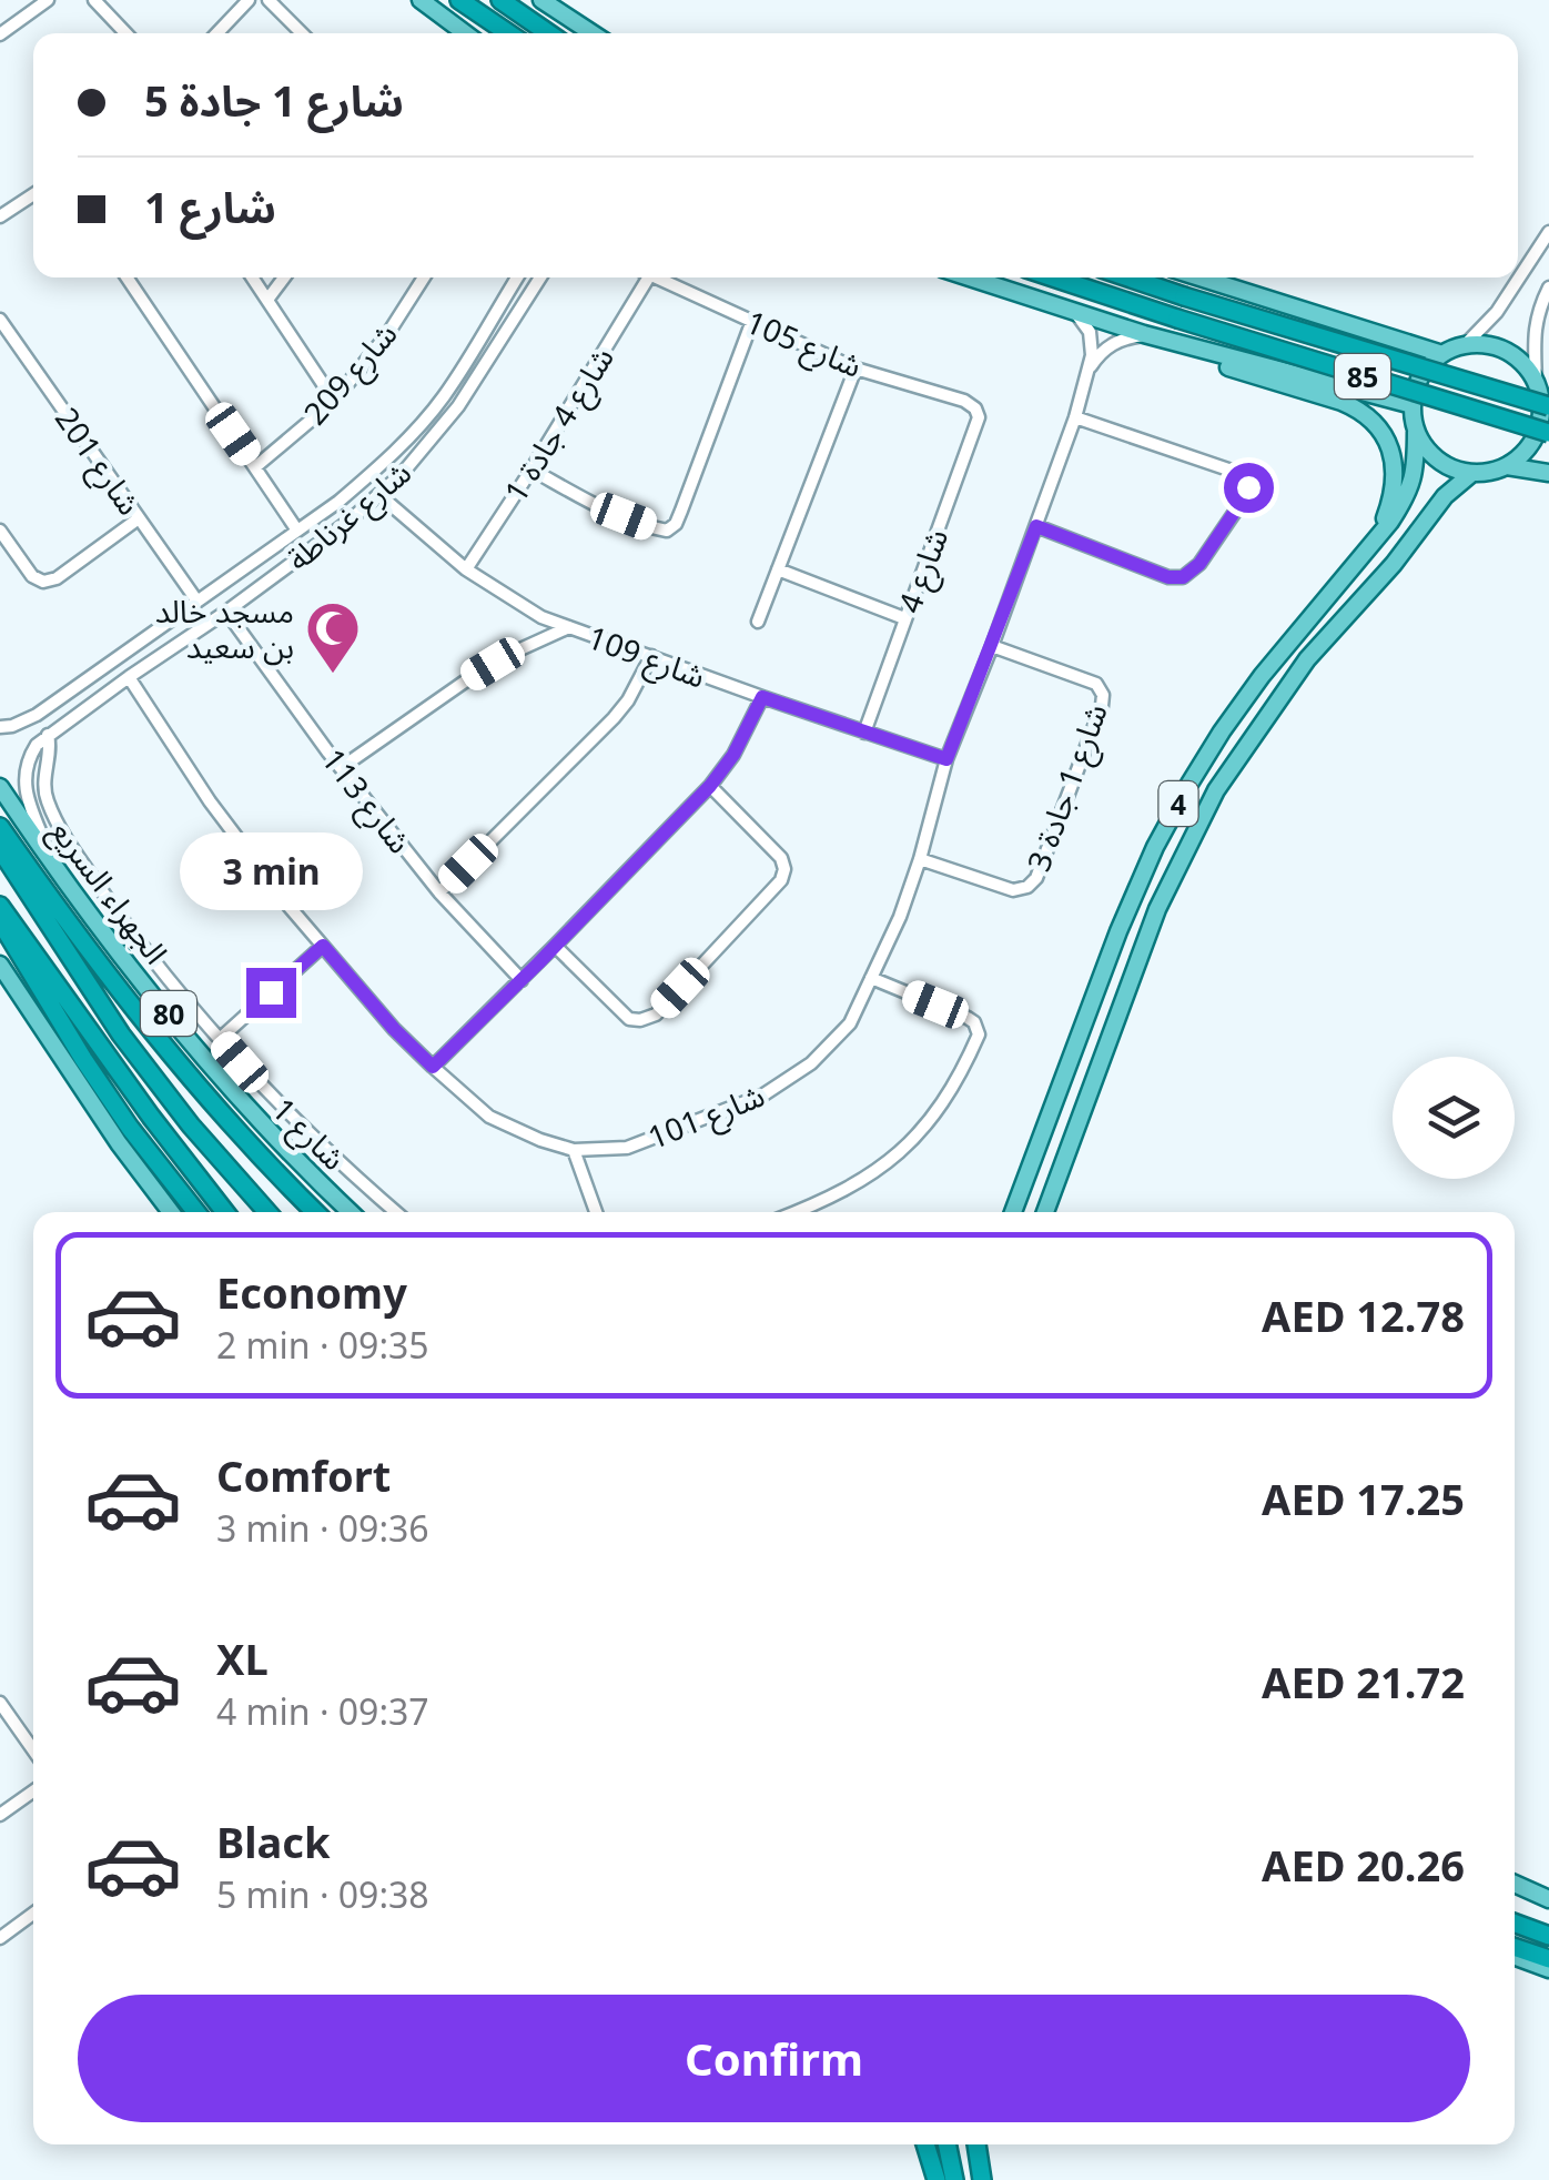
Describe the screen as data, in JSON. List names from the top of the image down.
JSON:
{
  "streets": {
    "highway": ["85", "الجهراء السريع", "80"],
    "main road": ["4"],
    "street": [
      "شارع 105",
      "شارع 209",
      "شارع 4 جادة 1",
      "شارع 201",
      "شارع غرناطة",
      "شارع 4",
      "شارع 109",
      "شارع 1 جادة 3",
      "شارع 113",
      "شارع 101",
      "شارع 1"
    ]
  },
  "crossings": [
    ["شارع 105", "شارع 4"],
    ["شارع 4 جادة 1", "شارع 109"],
    ["شارع 201", "شارع غرناطة"],
    ["شارع غرناطة", "شارع 109"],
    ["شارع غرناطة", "شارع 113"],
    ["شارع غرناطة", "الجهراء السريع"],
    ["شارع غرناطة", "شارع 101"],
    ["شارع غرناطة", "شارع 1"],
    ["شارع 4", "شارع 109"],
    ["شارع 109", "شارع 101"],
    ["شارع 1 جادة 3", "شارع 101"]
  ],
  "places": {
    "mosque": ["مسجد خالد بن سعيد"]
  },
  "page": {
    "banner": ["شارع 1 جادة 5", "شارع 1"],
    "bubble": "3 min",
    "list": [
      {
        "name": "Economy",
        "note": "2 min · 09:35",
        "value": "AED 12.78"
      },
      {
        "name": "Comfort",
        "note": "3 min · 09:36",
        "value": "AED 17.25"
      },
      {
        "name": "XL",
        "note": "4 min · 09:37",
        "value": "AED 21.72"
      },
      {
        "name": "Black",
        "note": "5 min · 09:38",
        "value": "AED 20.26"
      }
    ],
    "buttons": "Confirm"
  }
}
